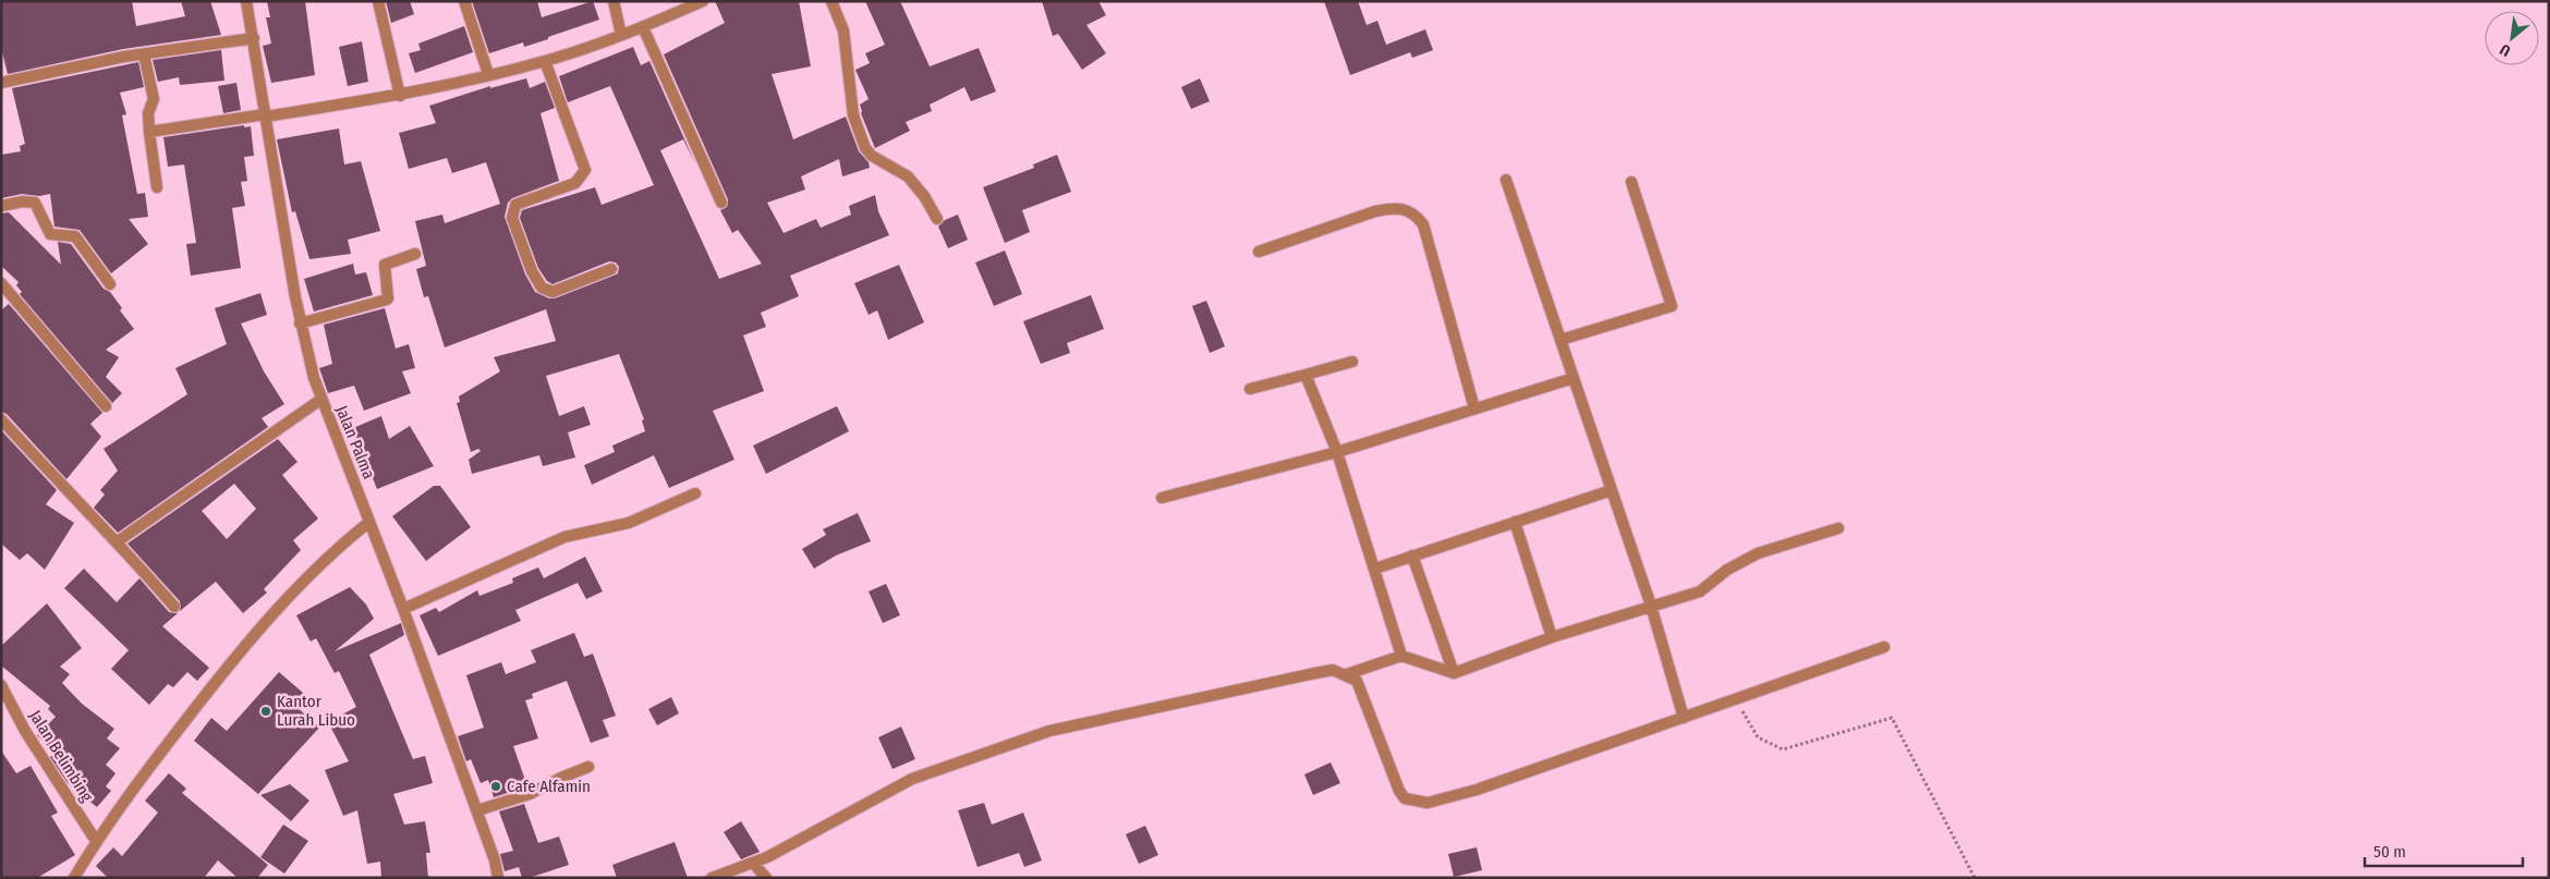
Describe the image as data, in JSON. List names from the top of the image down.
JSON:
{
  "streets": {
    "street": ["Jalan Palma", "Jalan Belimbing"]
  },
  "places": ["Kantor Lurah Libuo", "Cafe Alfamin"],
  "scale_bar": "50 m",
  "north": "bottom left"
}
